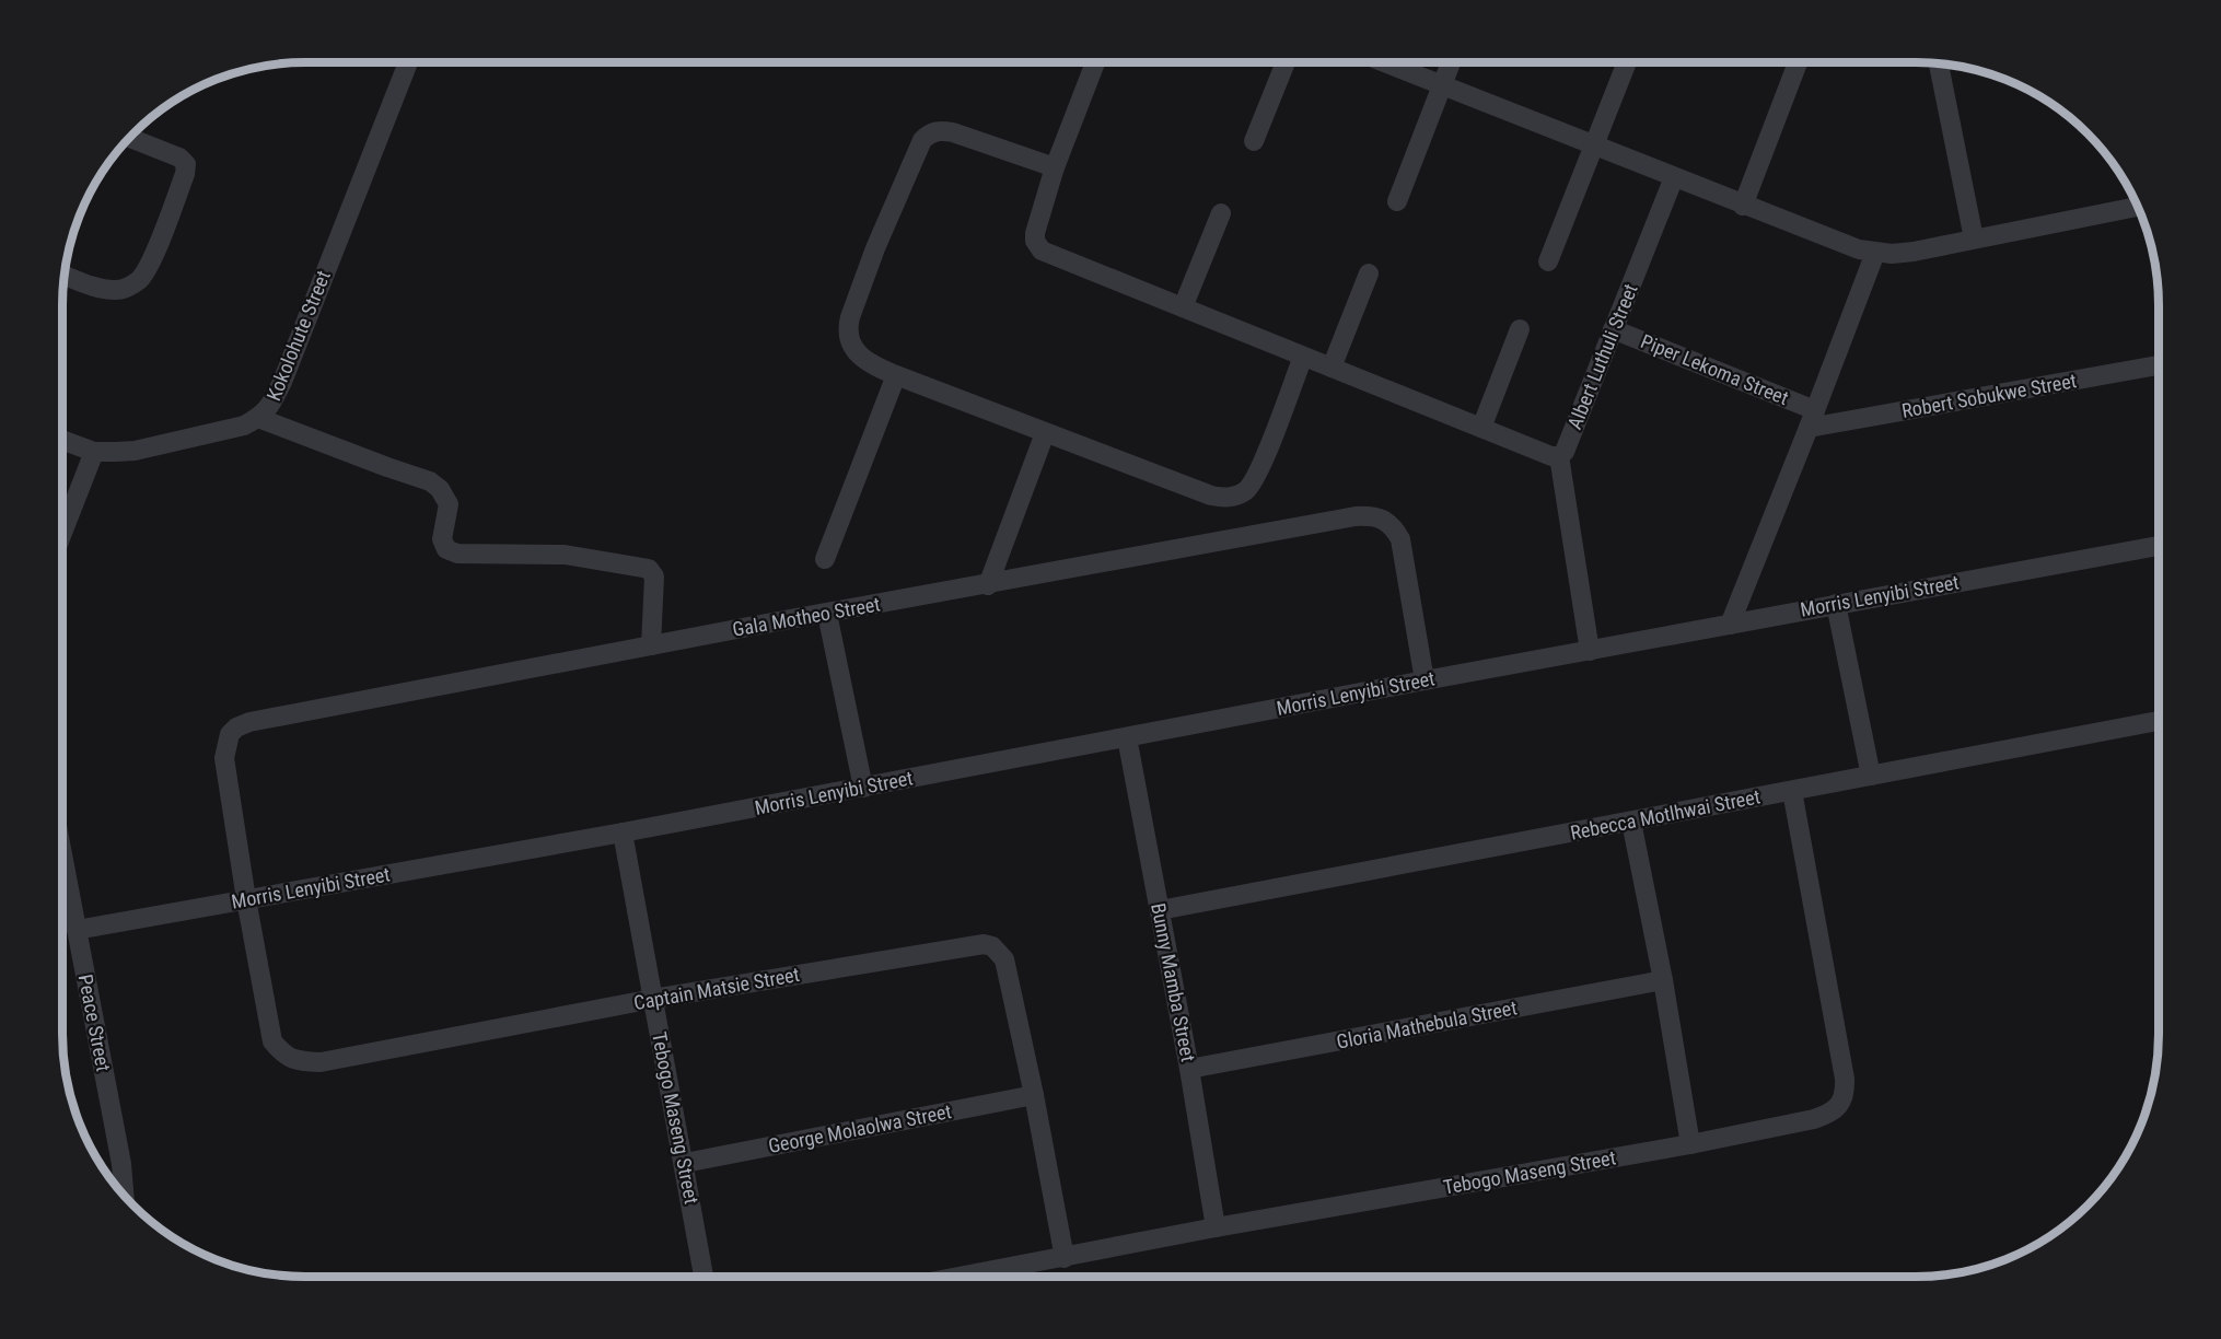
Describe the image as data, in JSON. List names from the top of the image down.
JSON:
{
  "streets": {
    "street": [
      "Kokolohute Street",
      "Albert Luthuli Street",
      "Piper Lekoma Street",
      "Robert Sobukwe Street",
      "Morris Lenyibi Street",
      "Gala Motheo Street",
      "Rebecca Motlhwai Street",
      "Bunny Mamba Street",
      "Captain Matsie Street",
      "Peace Street",
      "Gloria Mathebula Street",
      "Tebogo Maseng Street",
      "George Molaolwa Street"
    ]
  },
  "crossings": [
    ["Albert Luthuli Street", "Piper Lekoma Street"],
    ["Piper Lekoma Street", "Robert Sobukwe Street"],
    ["Morris Lenyibi Street", "Gala Motheo Street"],
    ["Morris Lenyibi Street", "Bunny Mamba Street"],
    ["Morris Lenyibi Street", "Captain Matsie Street"],
    ["Morris Lenyibi Street", "Peace Street"],
    ["Morris Lenyibi Street", "Tebogo Maseng Street"],
    ["Gala Motheo Street", "Captain Matsie Street"],
    ["Rebecca Motlhwai Street", "Bunny Mamba Street"],
    ["Rebecca Motlhwai Street", "Tebogo Maseng Street"],
    ["Bunny Mamba Street", "Gloria Mathebula Street"],
    ["Bunny Mamba Street", "Tebogo Maseng Street"],
    ["Captain Matsie Street", "Tebogo Maseng Street"],
    ["Captain Matsie Street", "George Molaolwa Street"],
    ["Tebogo Maseng Street", "George Molaolwa Street"]
  ]
}
